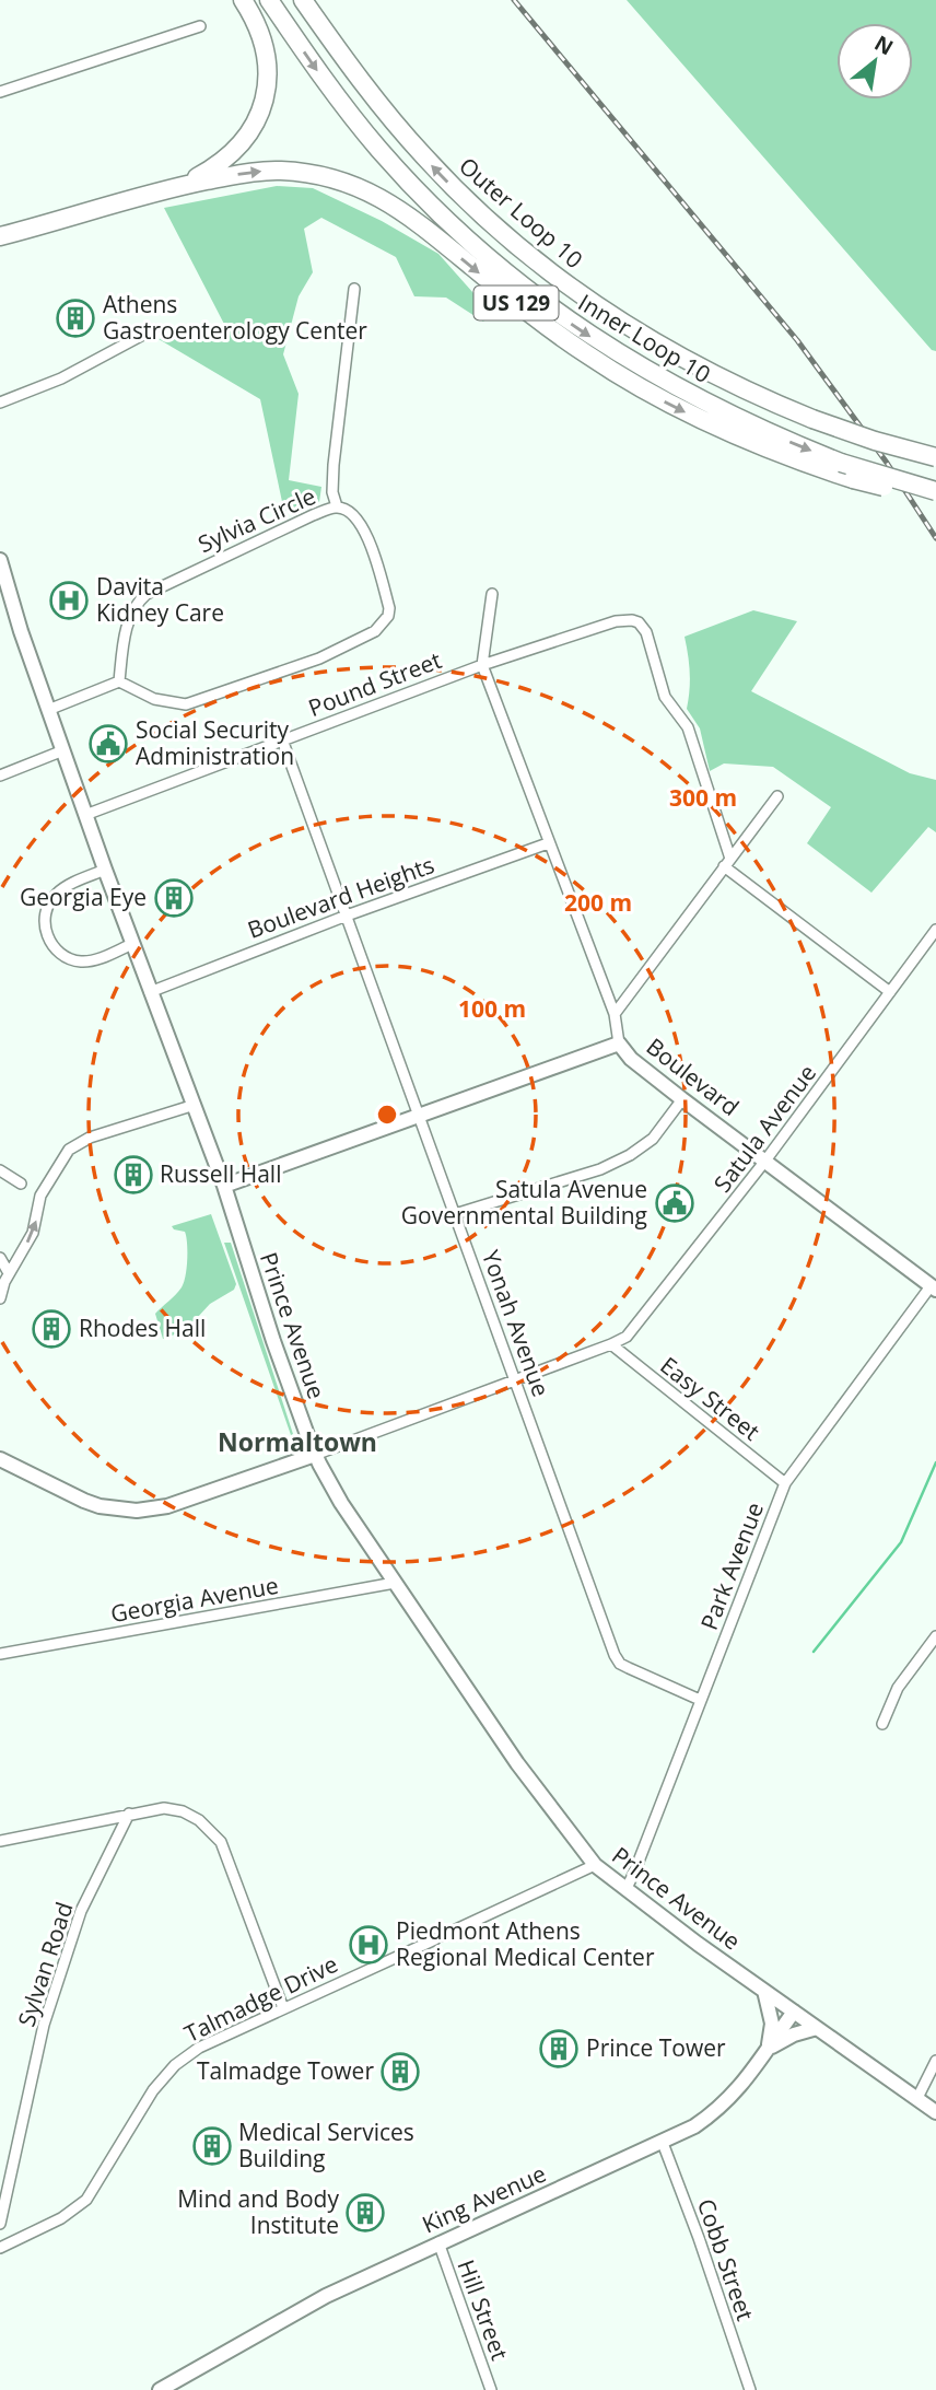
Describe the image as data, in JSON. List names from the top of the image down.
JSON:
{
  "streets": {
    "highway": ["Outer Loop 10", "US 129", "Inner Loop 10"],
    "main road": ["Boulevard", "Prince Avenue", "King Avenue"],
    "street": [
      "Sylvia Circle",
      "Pound Street",
      "Boulevard Heights",
      "Satula Avenue",
      "Yonah Avenue",
      "Easy Street",
      "Park Avenue",
      "Georgia Avenue",
      "Sylvan Road",
      "Talmadge Drive",
      "Cobb Street",
      "Hill Street"
    ]
  },
  "crossings": [
    ["US 129", "Inner Loop 10"],
    ["Pound Street", "Boulevard"],
    ["Pound Street", "Yonah Avenue"],
    ["Pound Street", "Prince Avenue"],
    ["Boulevard Heights", "Boulevard"],
    ["Boulevard Heights", "Yonah Avenue"],
    ["Boulevard Heights", "Prince Avenue"],
    ["Boulevard", "Satula Avenue"],
    ["Boulevard", "Park Avenue"],
    ["Satula Avenue", "Yonah Avenue"],
    ["Satula Avenue", "Prince Avenue"],
    ["Satula Avenue", "Easy Street"],
    ["Yonah Avenue", "Park Avenue"],
    ["Prince Avenue", "Park Avenue"],
    ["Prince Avenue", "Georgia Avenue"],
    ["Prince Avenue", "Talmadge Drive"],
    ["Prince Avenue", "King Avenue"],
    ["Easy Street", "Park Avenue"],
    ["King Avenue", "Cobb Street"],
    ["King Avenue", "Hill Street"]
  ],
  "districts": ["Normaltown"],
  "places": {
    "building": [
      "Athens Gastroenterology Center",
      "Georgia Eye",
      "Russell Hall",
      "Rhodes Hall",
      "Prince Tower",
      "Talmadge Tower",
      "Medical Services Building",
      "Mind and Body Institute"
    ],
    "hospital": ["Davita Kidney Care", "Piedmont Athens Regional Medical Center"],
    "public building": ["Social Security Administration", "Satula Avenue Governmental Building"]
  },
  "north": "top right",
  "rings": ["300 m", "200 m", "100 m"]
}
